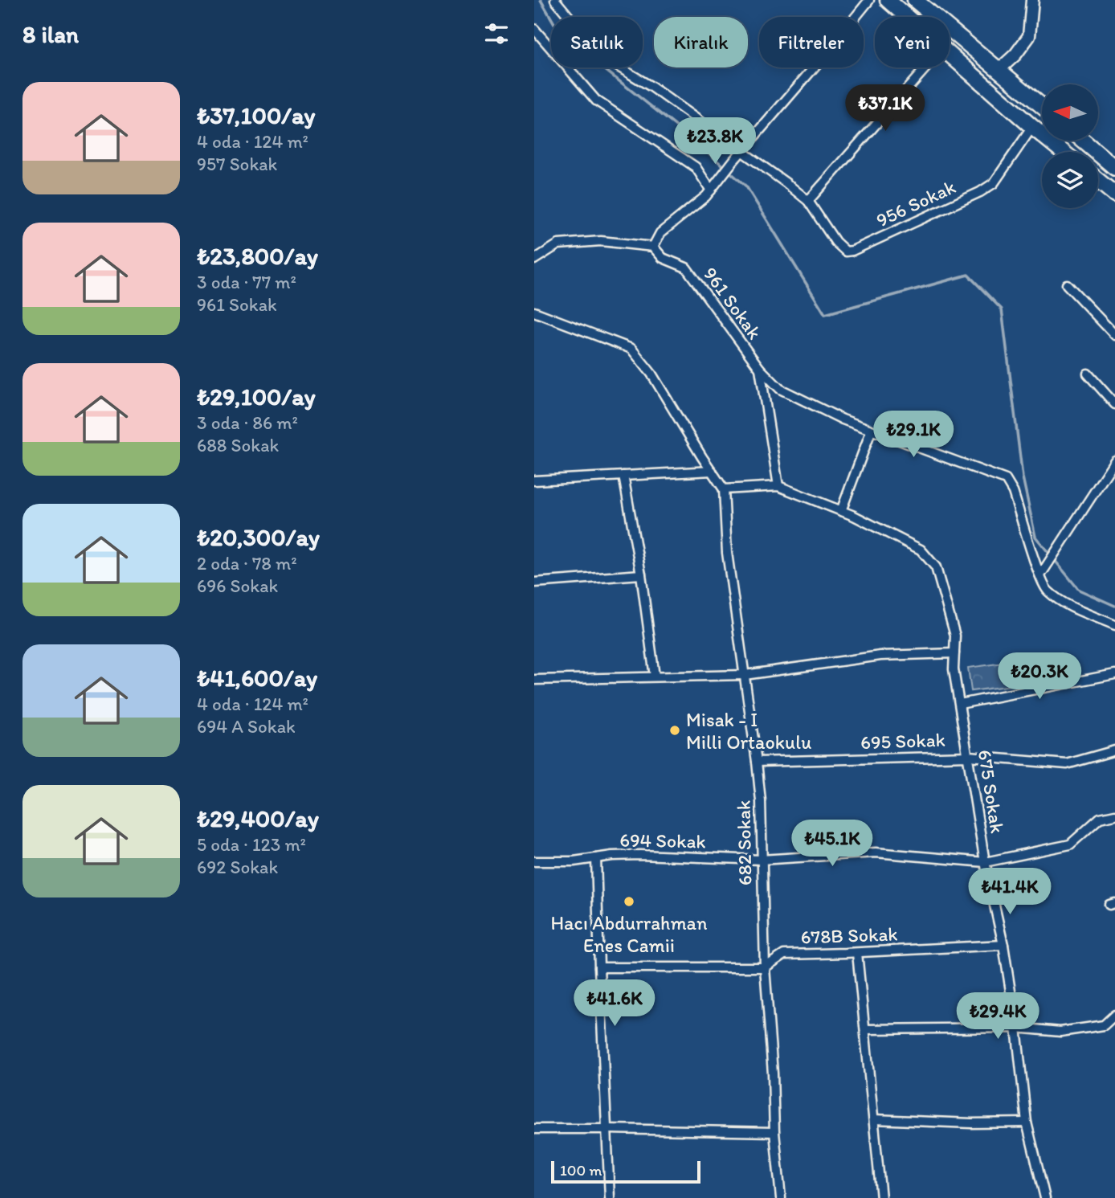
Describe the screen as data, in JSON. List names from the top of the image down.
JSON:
{
  "streets": {
    "street": [
      "956 Sokak",
      "961 Sokak",
      "695 Sokak",
      "675 Sokak",
      "694 Sokak",
      "682 Sokak",
      "678B Sokak"
    ]
  },
  "crossings": [
    ["961 Sokak", "675 Sokak"],
    ["695 Sokak", "675 Sokak"],
    ["695 Sokak", "682 Sokak"],
    ["675 Sokak", "694 Sokak"],
    ["675 Sokak", "678B Sokak"],
    ["694 Sokak", "682 Sokak"],
    ["682 Sokak", "678B Sokak"]
  ],
  "places": ["Misak - I Milli Ortaokulu", "Hacı Abdurrahman Enes Camii"],
  "scale_bar": "100 m",
  "north": "left",
  "page": {
    "heading": "8 ilan",
    "chip": [
      "Satılık",
      "Kiralık",
      "Filtreler",
      "Yeni"
    ],
    "list": [
      {
        "name": "₺37,100/ay",
        "note": "4 oda · 124 m² · 957 Sokak"
      },
      {
        "name": "₺23,800/ay",
        "note": "3 oda · 77 m² · 961 Sokak"
      },
      {
        "name": "₺29,100/ay",
        "note": "3 oda · 86 m² · 688 Sokak"
      },
      {
        "name": "₺20,300/ay",
        "note": "2 oda · 78 m² · 696 Sokak"
      },
      {
        "name": "₺41,600/ay",
        "note": "4 oda · 124 m² · 694 A Sokak"
      },
      {
        "name": "₺29,400/ay",
        "note": "5 oda · 123 m² · 692 Sokak"
      }
    ],
    "price": [
      "₺37.1K",
      "₺23.8K",
      "₺29.1K",
      "₺20.3K",
      "₺45.1K",
      "₺41.4K",
      "₺41.6K",
      "₺29.4K"
    ],
    "scale": "100 m"
  }
}
